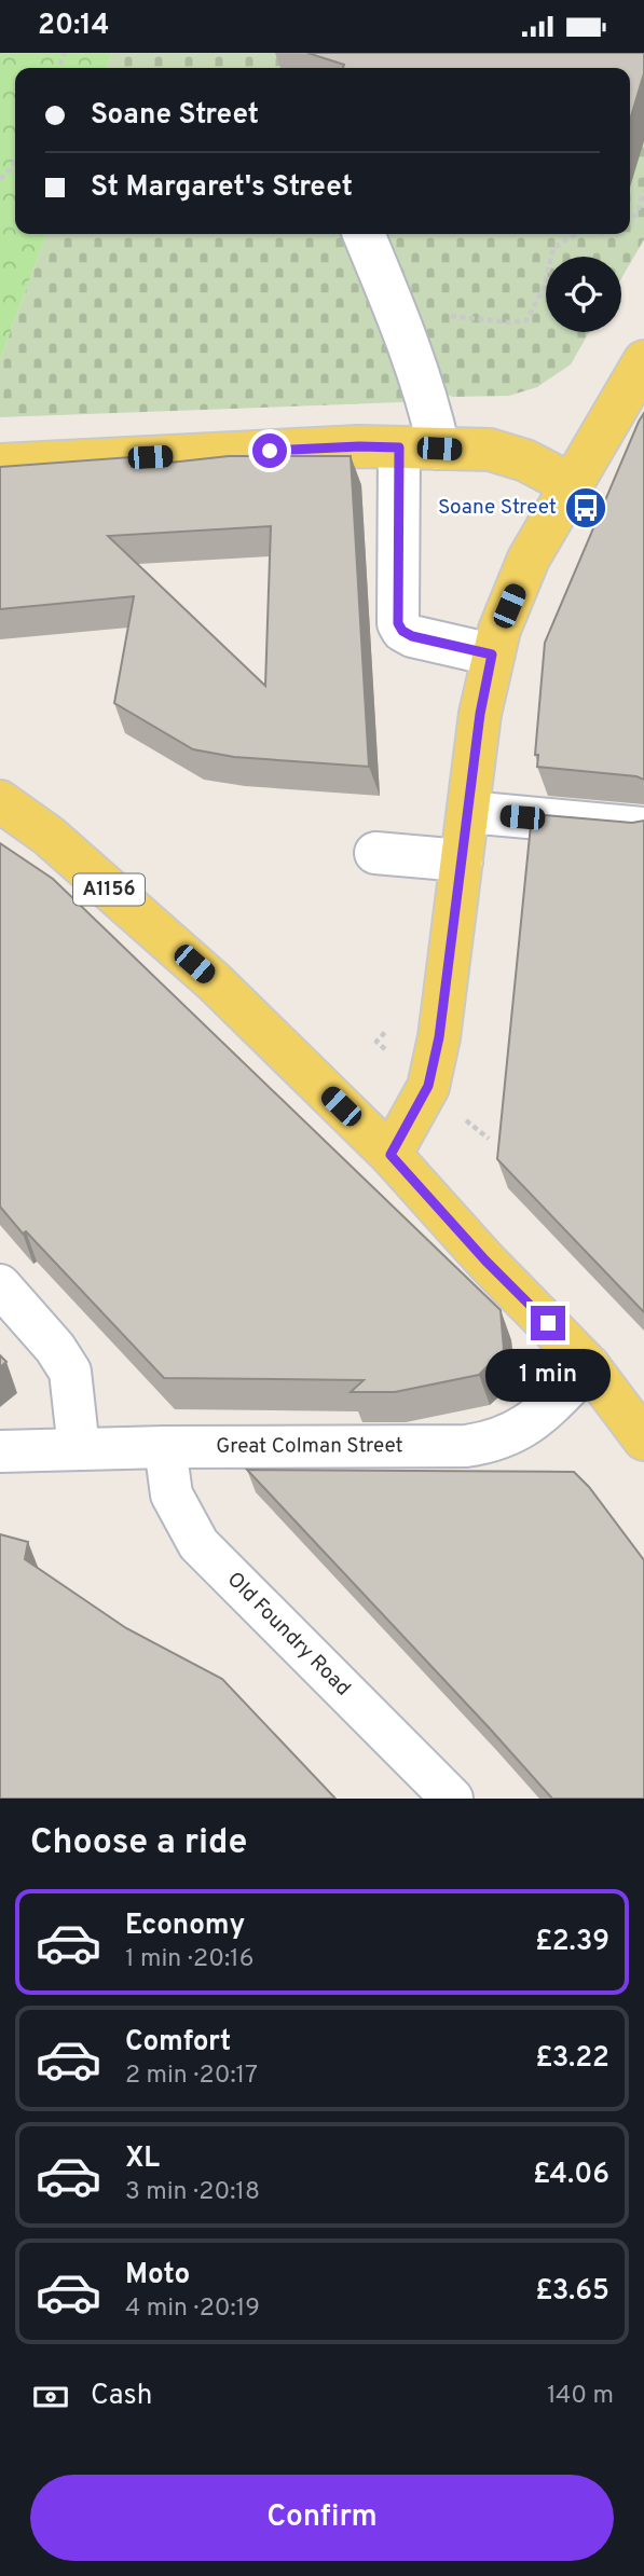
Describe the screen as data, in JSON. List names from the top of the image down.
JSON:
{
  "streets": {
    "main road": ["A1156"],
    "street": ["Great Colman Street", "Old Foundry Road"]
  },
  "crossings": [
    ["A1156", "Great Colman Street"],
    ["Great Colman Street", "Old Foundry Road"]
  ],
  "places": {
    "bus stop": ["Soane Street"]
  },
  "page": {
    "status": "20:14",
    "banner": ["Soane Street", "St Margaret's Street"],
    "bubble": "1 min",
    "heading": "Choose a ride",
    "list": [
      {
        "name": "Economy",
        "note": "1 min · 20:16",
        "value": "£2.39"
      },
      {
        "name": "Comfort",
        "note": "2 min · 20:17",
        "value": "£3.22"
      },
      {
        "name": "XL",
        "note": "3 min · 20:18",
        "value": "£4.06"
      },
      {
        "name": "Moto",
        "note": "4 min · 20:19",
        "value": "£3.65"
      }
    ],
    "pay": ["Cash", "140 m"],
    "buttons": "Confirm"
  }
}
